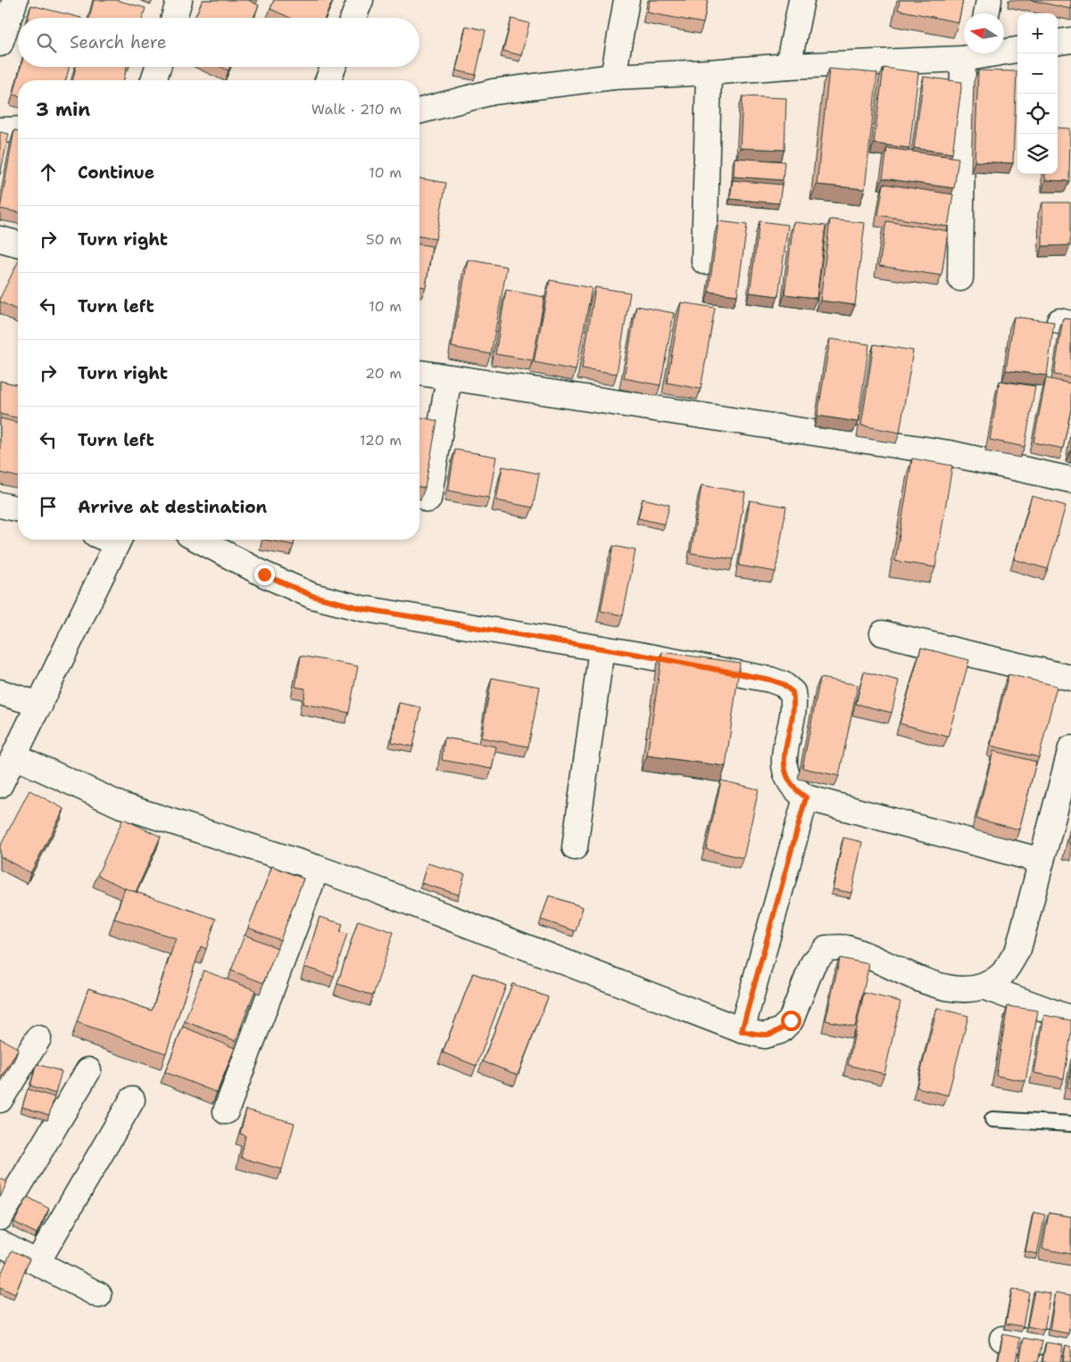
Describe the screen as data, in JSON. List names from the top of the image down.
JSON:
{
  "north": "left",
  "page": {
    "map_buttons": ["+", "−"],
    "search": "Search here",
    "heading": ["3 min", "Walk · 210 m"],
    "list": [
      ["Continue", "10 m"],
      ["Turn right", "50 m"],
      ["Turn left", "10 m"],
      ["Turn right", "20 m"],
      ["Turn left", "120 m"],
      "Arrive at destination"
    ]
  }
}
